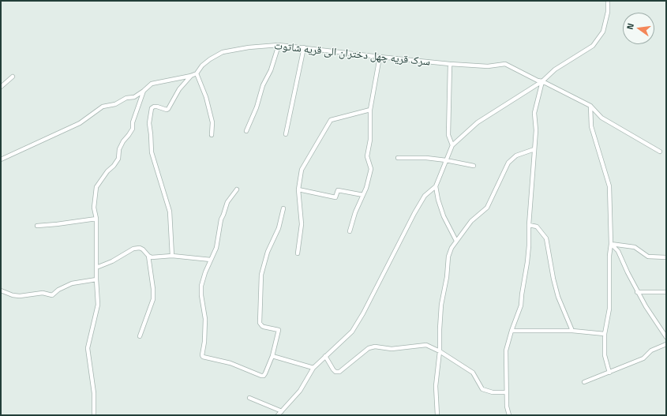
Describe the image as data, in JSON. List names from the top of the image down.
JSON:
{
  "streets": {
    "street": ["سرک قریه چهل دختران الی قریه شاتوت"]
  },
  "north": "left"
}
